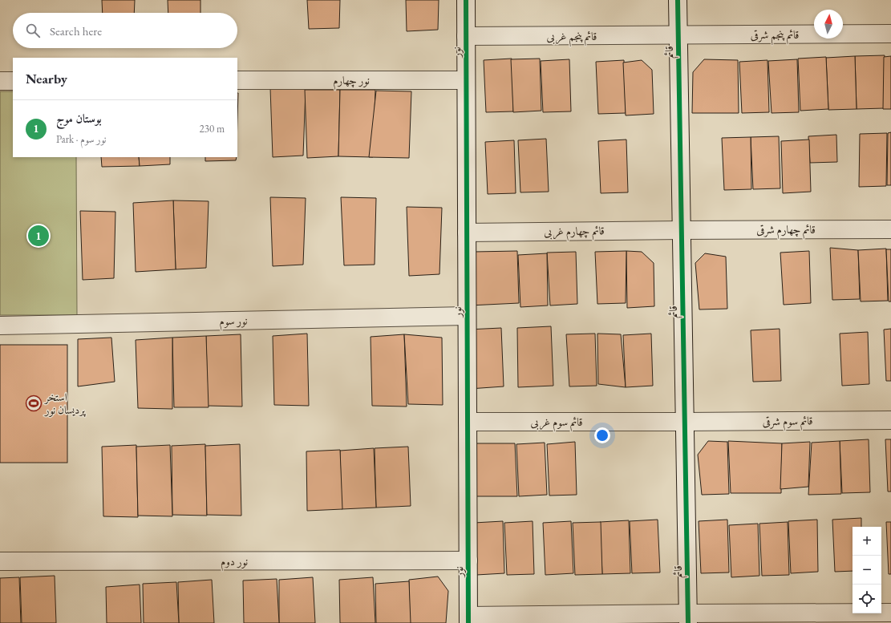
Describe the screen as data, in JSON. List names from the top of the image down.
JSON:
{
  "streets": {
    "street": [
      "قائم پنجم شرقی",
      "قائم پنجم غربی",
      "نور",
      "قائم",
      "نور چهارم",
      "قائم چهارم شرقی",
      "قائم چهارم غربی",
      "نور سوم",
      "قائم سوم شرقی",
      "قائم سوم غربی",
      "نور دوم"
    ]
  },
  "crossings": [
    ["قائم پنجم شرقی", "قائم پنجم غربی"],
    ["قائم پنجم شرقی", "قائم"],
    ["قائم پنجم غربی", "نور"],
    ["قائم پنجم غربی", "قائم"],
    ["نور", "نور چهارم"],
    ["نور", "قائم چهارم غربی"],
    ["نور", "نور سوم"],
    ["نور", "قائم سوم غربی"],
    ["نور", "نور دوم"],
    ["قائم", "قائم چهارم شرقی"],
    ["قائم", "قائم چهارم غربی"],
    ["قائم", "قائم سوم شرقی"],
    ["قائم", "قائم سوم غربی"],
    ["قائم چهارم شرقی", "قائم چهارم غربی"],
    ["قائم سوم شرقی", "قائم سوم غربی"]
  ],
  "places": {
    "sports": ["استخر پردیسان نور"]
  },
  "north": "top",
  "page": {
    "search": "Search here",
    "heading": "Nearby",
    "list": [
      {
        "mark": "1",
        "name": "بوستان موج",
        "note": "Park · نور سوم",
        "value": "230 m"
      }
    ],
    "pins": "1",
    "map_buttons": ["+", "−"]
  }
}
